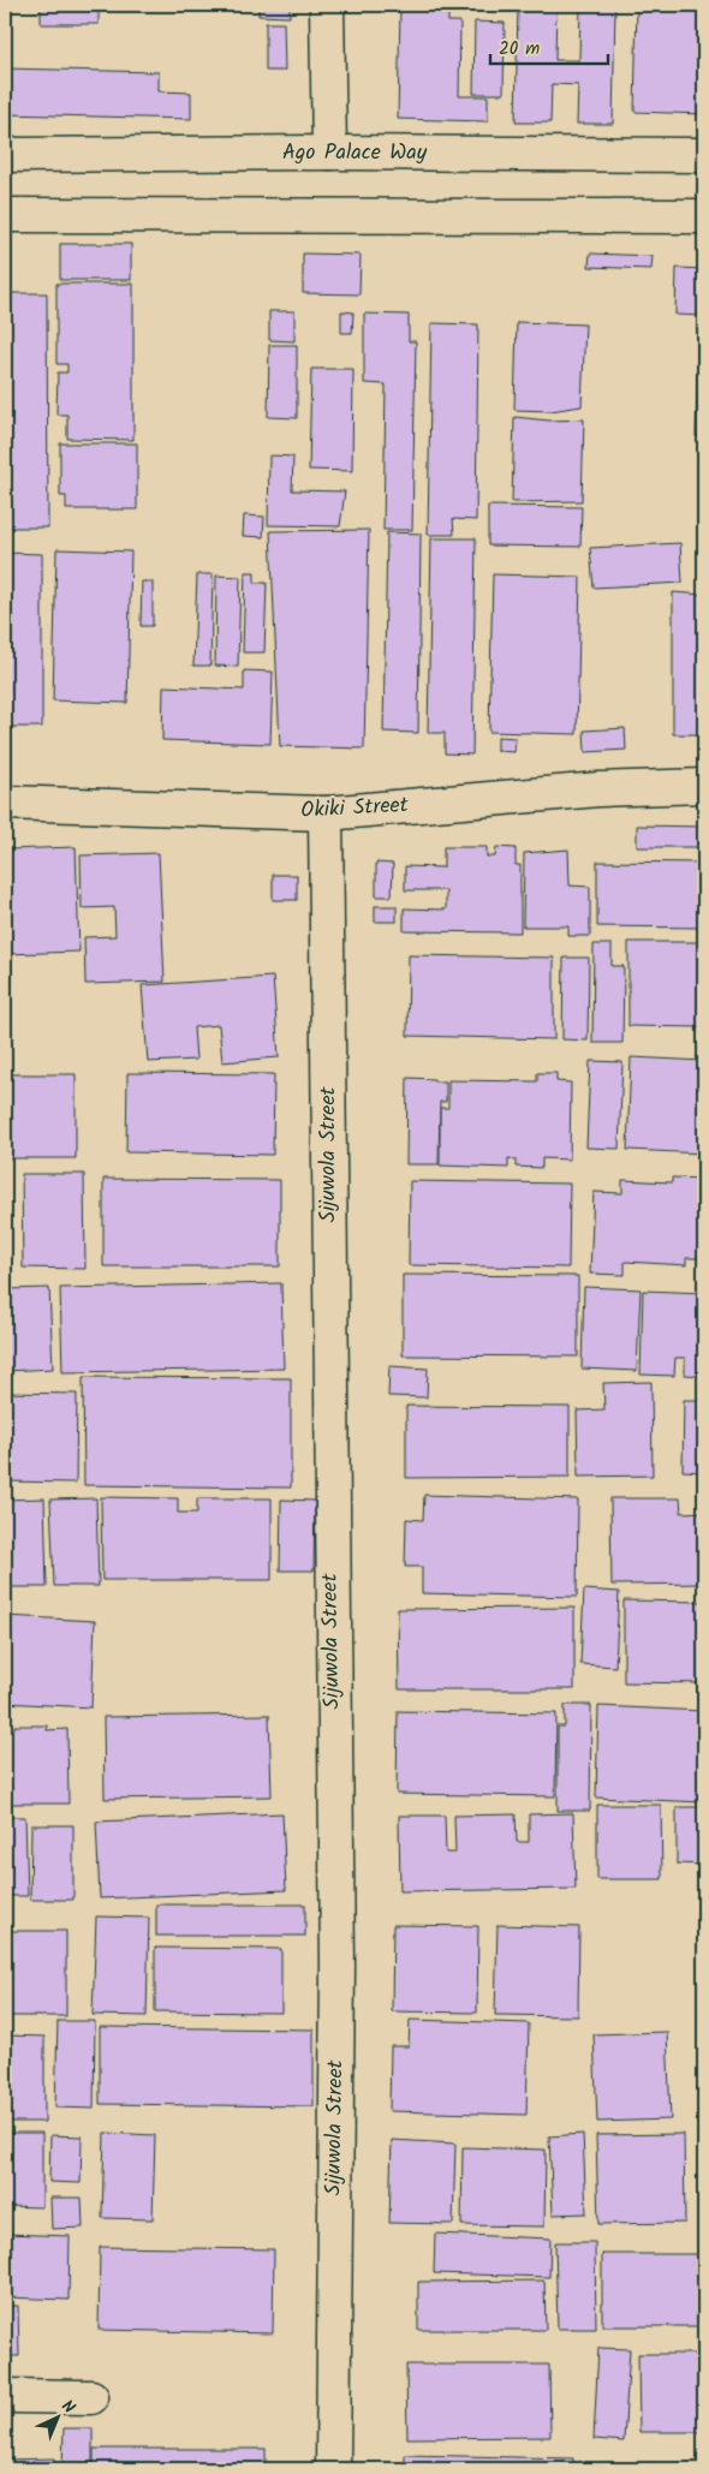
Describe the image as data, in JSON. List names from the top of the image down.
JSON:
{
  "streets": {
    "street": ["Ago Palace Way", "Okiki Street", "Sijuwola Street"]
  },
  "crossings": [
    ["Okiki Street", "Sijuwola Street"]
  ],
  "scale_bar": "20 m",
  "north": "top right"
}
